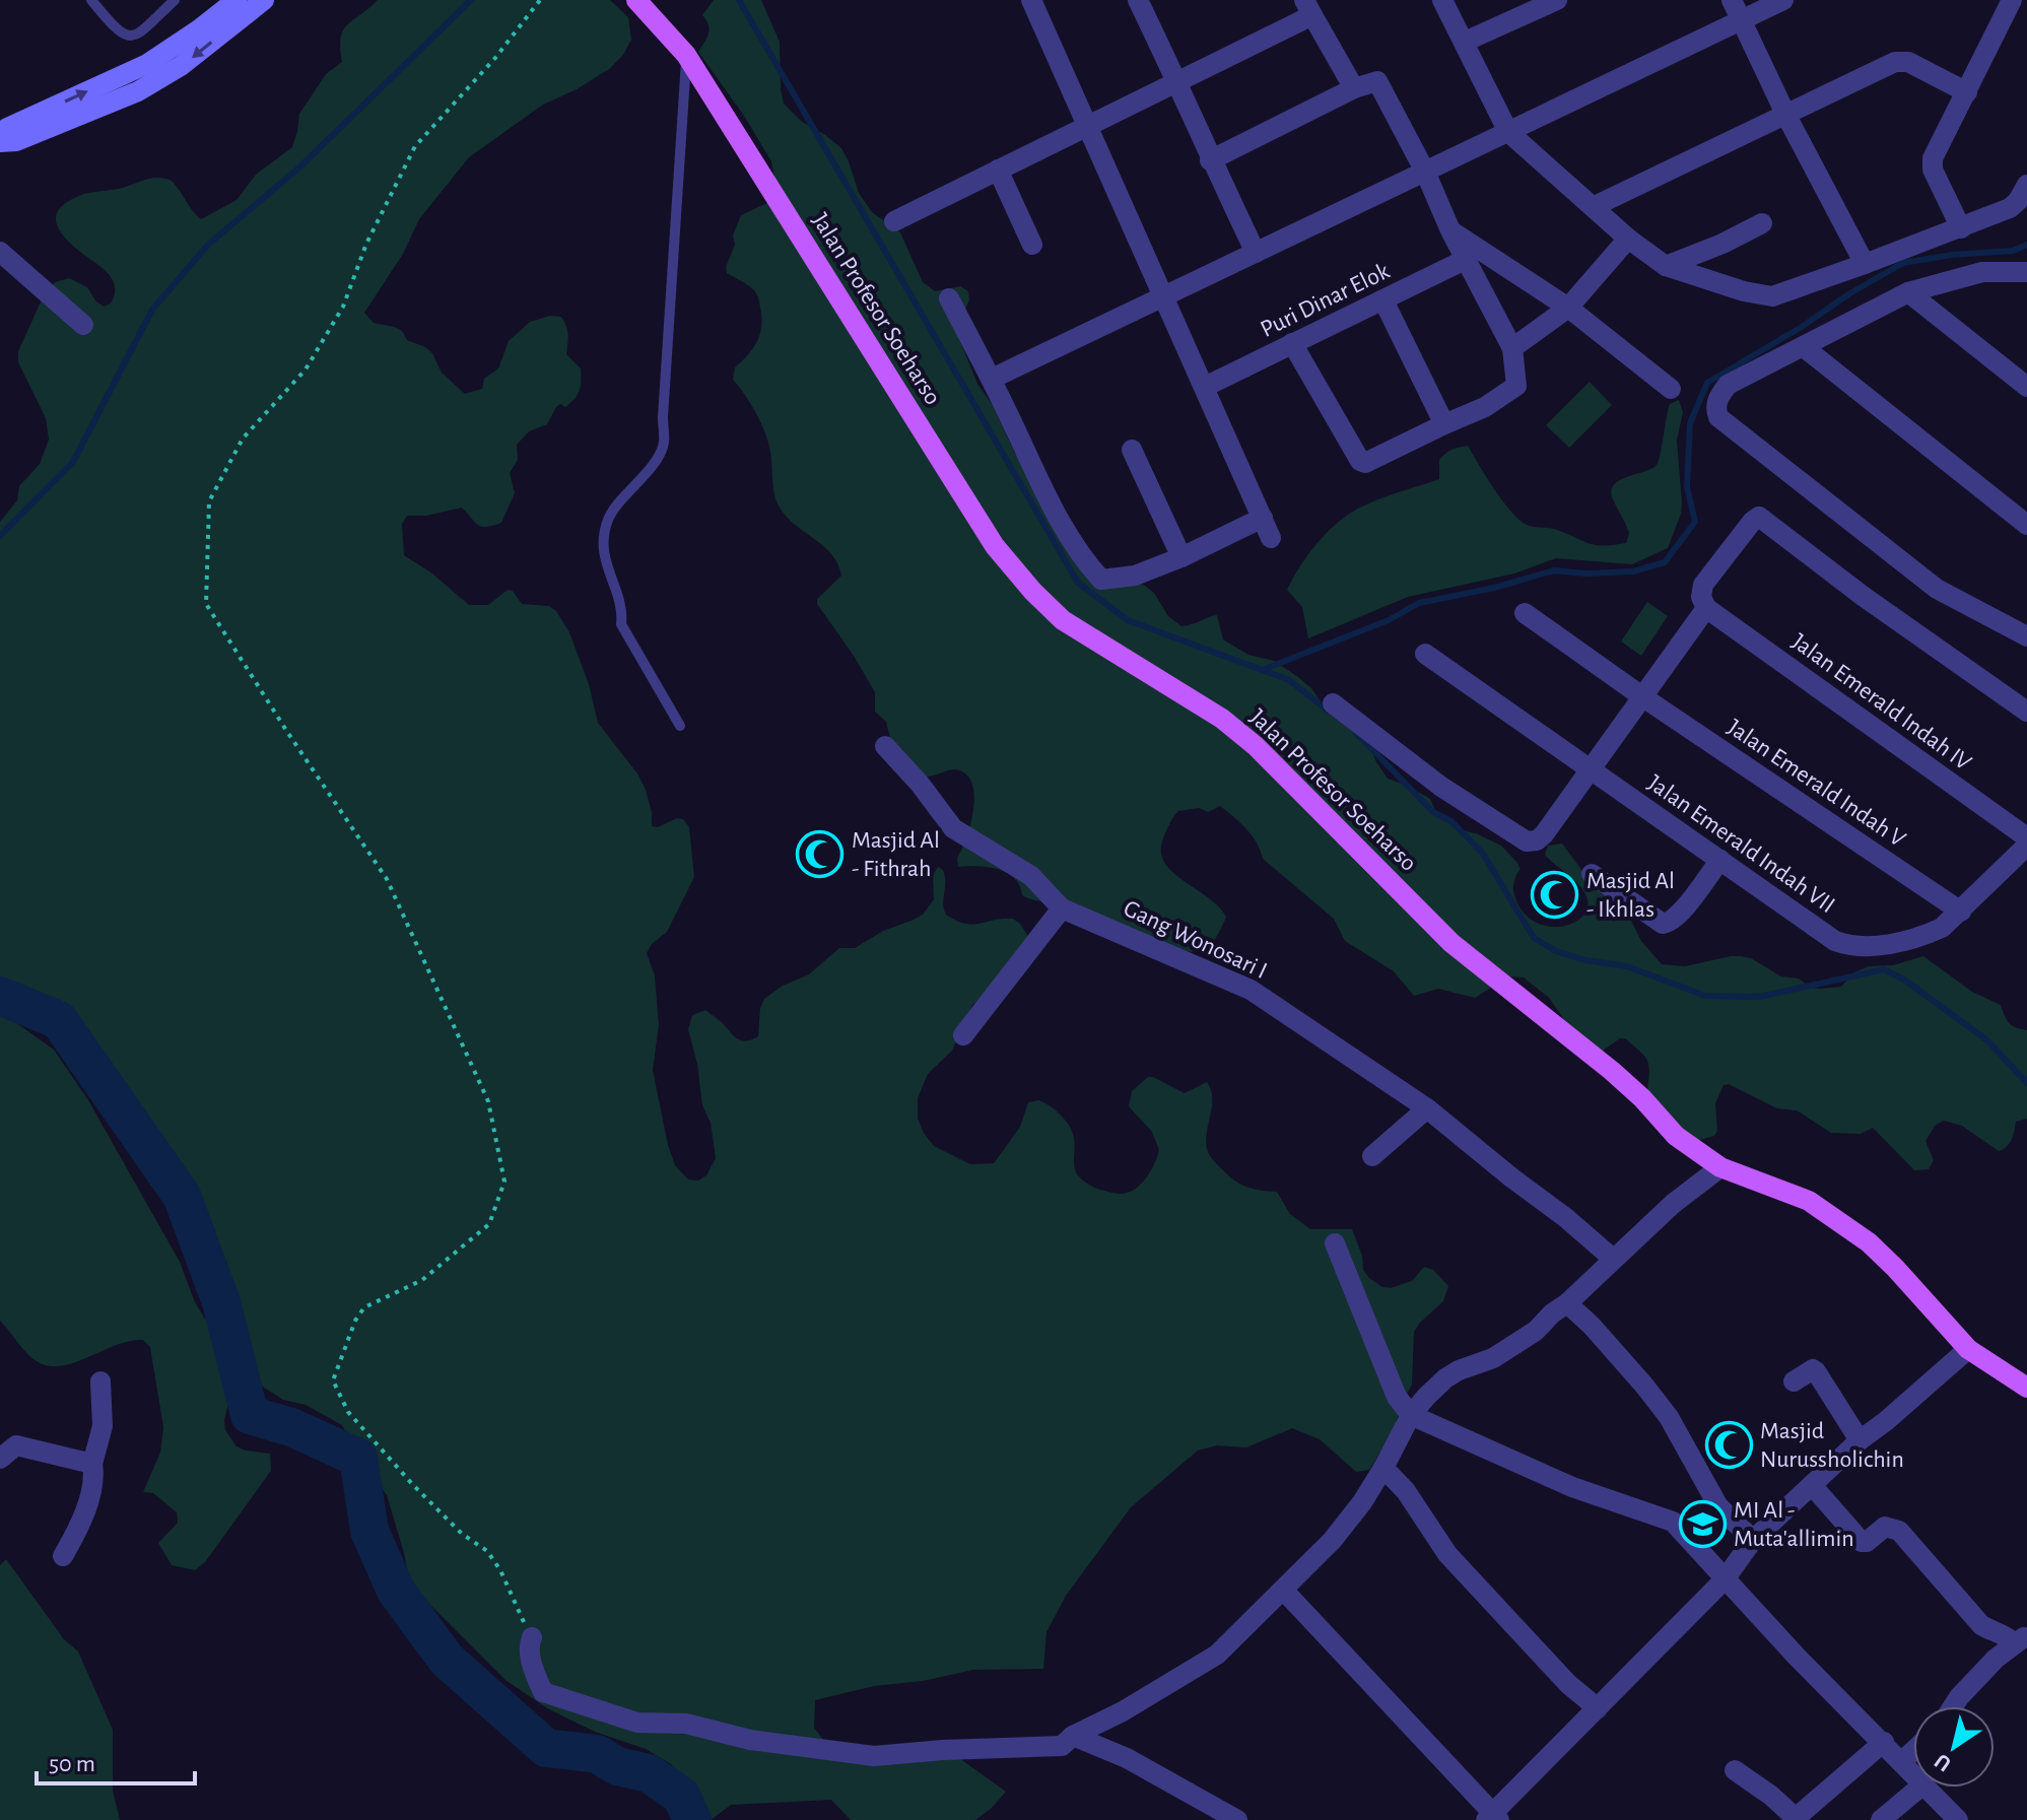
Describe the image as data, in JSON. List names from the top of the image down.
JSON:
{
  "streets": {
    "main road": ["Jalan Profesor Soeharso"],
    "street": [
      "Puri Dinar Elok",
      "Jalan Emerald Indah IV",
      "Jalan Emerald Indah V",
      "Jalan Emerald Indah VII",
      "Gang Wonosari I"
    ]
  },
  "crossings": [
    ["Jalan Emerald Indah V", "Jalan Emerald Indah VII"]
  ],
  "places": {
    "mosque": ["Masjid Al - Fithrah", "Masjid Al - Ikhlas", "Masjid Nurussholichin"],
    "school or university": ["MI Al - Muta'allimin"]
  },
  "scale_bar": "50 m",
  "north": "bottom left"
}
